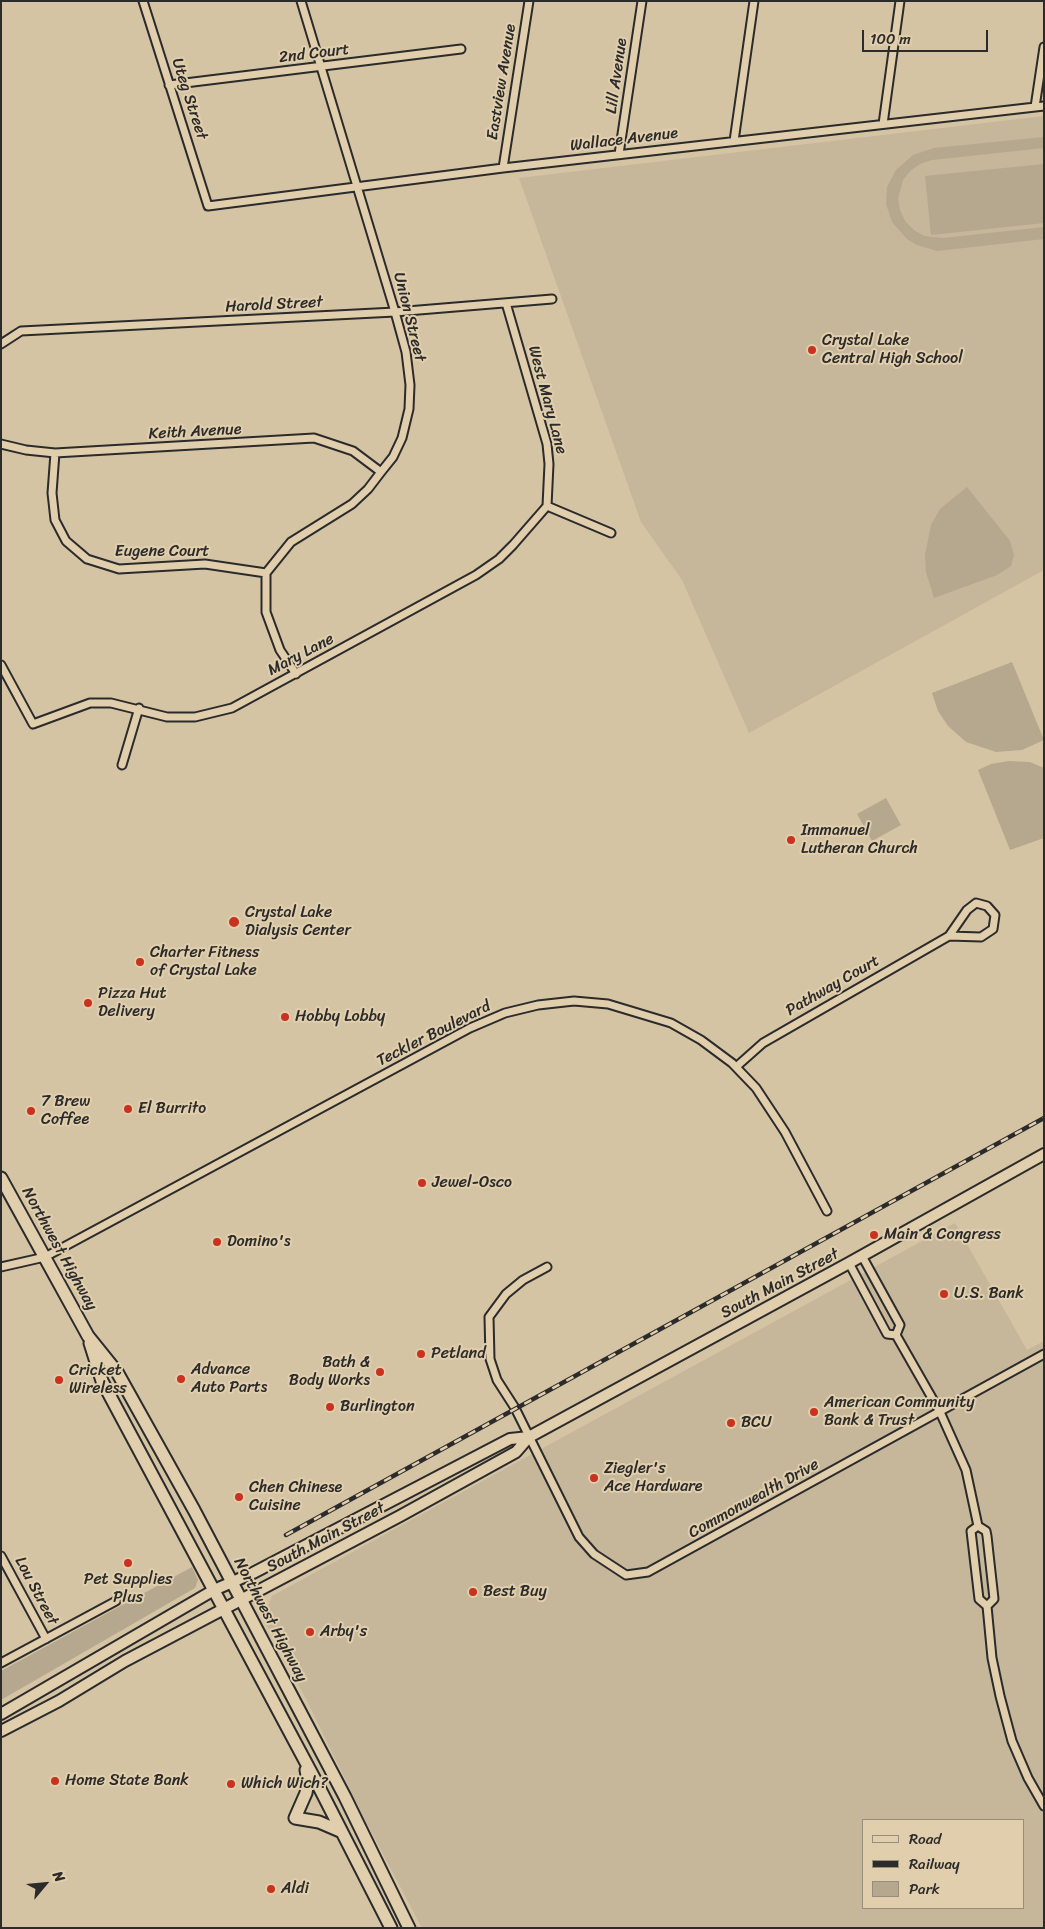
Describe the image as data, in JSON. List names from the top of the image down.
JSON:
{
  "streets": {
    "main road": ["Northwest Highway"],
    "street": [
      "2nd Court",
      "Lill Avenue",
      "Eastview Avenue",
      "Uteg Street",
      "Wallace Avenue",
      "Harold Street",
      "Union Street",
      "West Mary Lane",
      "Keith Avenue",
      "Eugene Court",
      "Mary Lane",
      "Pathway Court",
      "Teckler Boulevard",
      "South Main Street",
      "Commonwealth Drive",
      "Lou Street"
    ]
  },
  "crossings": [
    ["2nd Court", "Uteg Street"],
    ["2nd Court", "Union Street"],
    ["Lill Avenue", "Wallace Avenue"],
    ["Eastview Avenue", "Wallace Avenue"],
    ["Uteg Street", "Wallace Avenue"],
    ["Wallace Avenue", "Union Street"],
    ["Harold Street", "Union Street"],
    ["Harold Street", "West Mary Lane"],
    ["Union Street", "Keith Avenue"],
    ["Union Street", "Eugene Court"],
    ["West Mary Lane", "Mary Lane"],
    ["Keith Avenue", "Eugene Court"],
    ["Pathway Court", "Teckler Boulevard"],
    ["Teckler Boulevard", "Northwest Highway"],
    ["Northwest Highway", "South Main Street"],
    ["South Main Street", "Commonwealth Drive"]
  ],
  "places": [
    "Crystal Lake Central High School",
    "Immanuel Lutheran Church",
    "Crystal Lake Dialysis Center",
    "Charter Fitness of Crystal Lake",
    "Pizza Hut Delivery",
    "Hobby Lobby",
    "El Burrito",
    "7 Brew Coffee",
    "Jewel-Osco",
    "Main & Congress",
    "Domino's",
    "U.S. Bank",
    "Petland",
    "Bath & Body Works",
    "Advance Auto Parts",
    "Cricket Wireless",
    "Burlington",
    "American Community Bank & Trust",
    "BCU",
    "Ziegler's Ace Hardware",
    "Chen Chinese Cuisine",
    "Pet Supplies Plus",
    "Best Buy",
    "Arby's",
    "Home State Bank",
    "Which Wich?",
    "Aldi"
  ],
  "legend": ["Road", "Railway", "Park"],
  "scale_bar": "100 m",
  "north": "top right"
}
